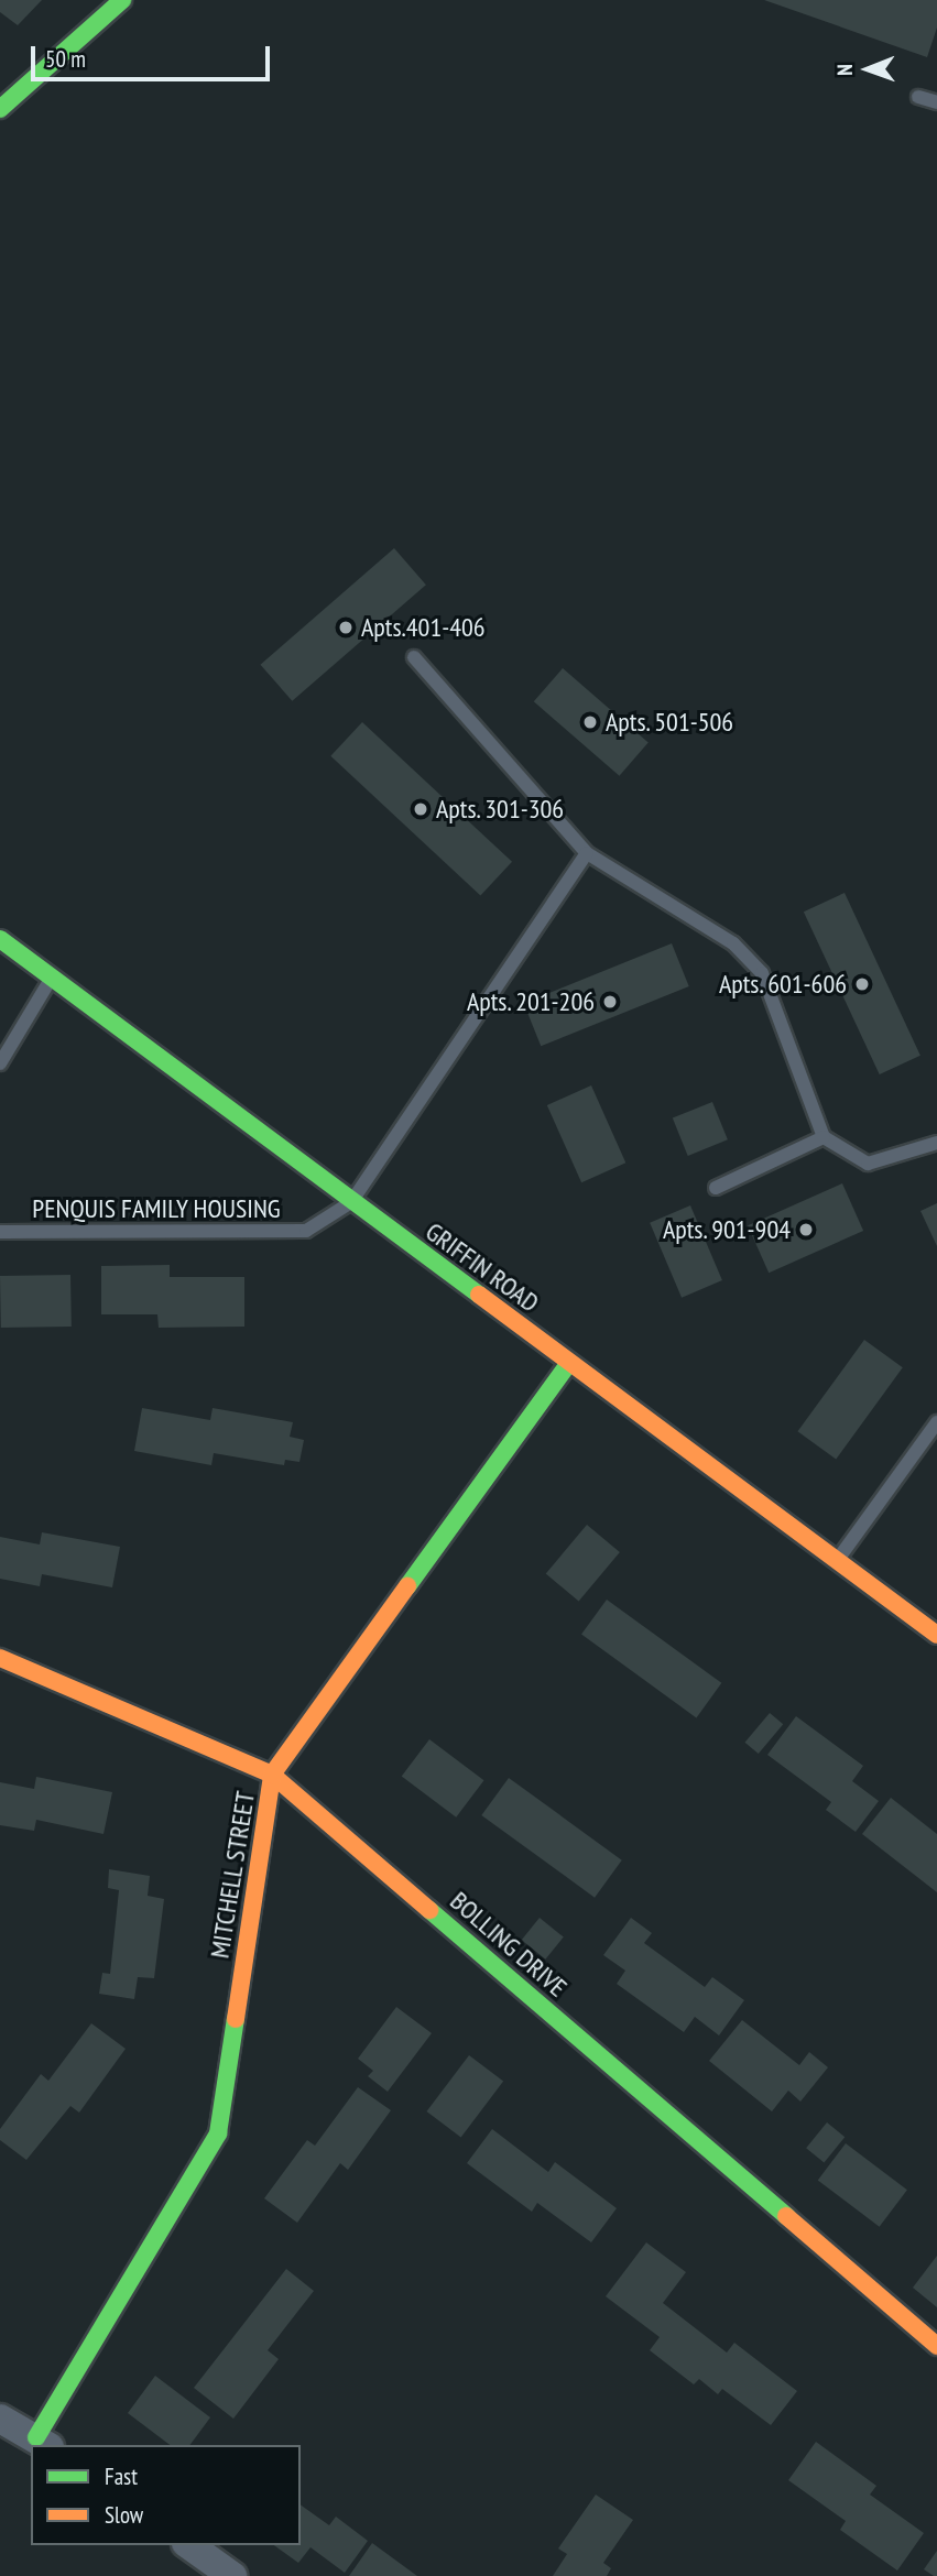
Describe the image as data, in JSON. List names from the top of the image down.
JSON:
{
  "streets": {
    "street": ["GRIFFIN ROAD", "MITCHELL STREET", "BOLLING DRIVE"],
    "lane": ["PENQUIS FAMILY HOUSING"]
  },
  "crossings": [
    ["PENQUIS FAMILY HOUSING", "GRIFFIN ROAD"],
    ["GRIFFIN ROAD", "MITCHELL STREET"],
    ["MITCHELL STREET", "BOLLING DRIVE"]
  ],
  "places": [
    "Apts.401-406",
    "Apts. 501-506",
    "Apts. 301-306",
    "Apts. 601-606",
    "Apts. 201-206",
    "Apts. 901-904"
  ],
  "legend": ["Fast", "Slow"],
  "scale_bar": "50 m",
  "north": "left"
}
